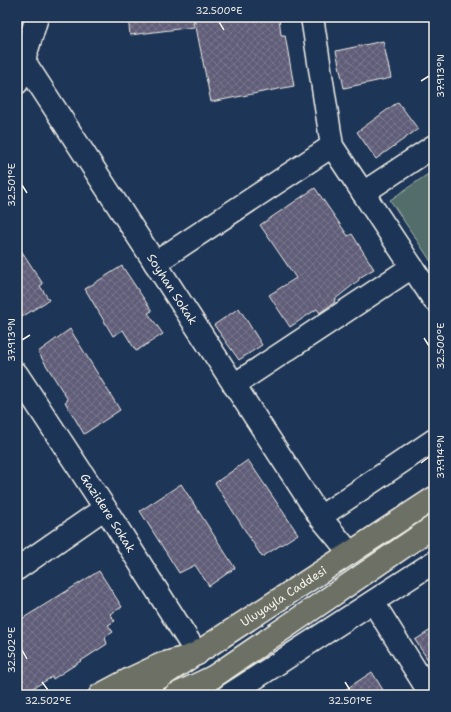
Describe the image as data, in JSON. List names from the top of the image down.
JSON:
{
  "streets": {
    "main road": ["Uluyayla Caddesi"],
    "street": ["Soyhan Sokak", "Gazidere Sokak"]
  },
  "crossings": [
    ["Soyhan Sokak", "Uluyayla Caddesi"],
    ["Gazidere Sokak", "Uluyayla Caddesi"]
  ],
  "coordinates": [
    "32.500°E",
    "37.913°N",
    "32.501°E",
    "37.914°N",
    "32.502°E"
  ]
}
